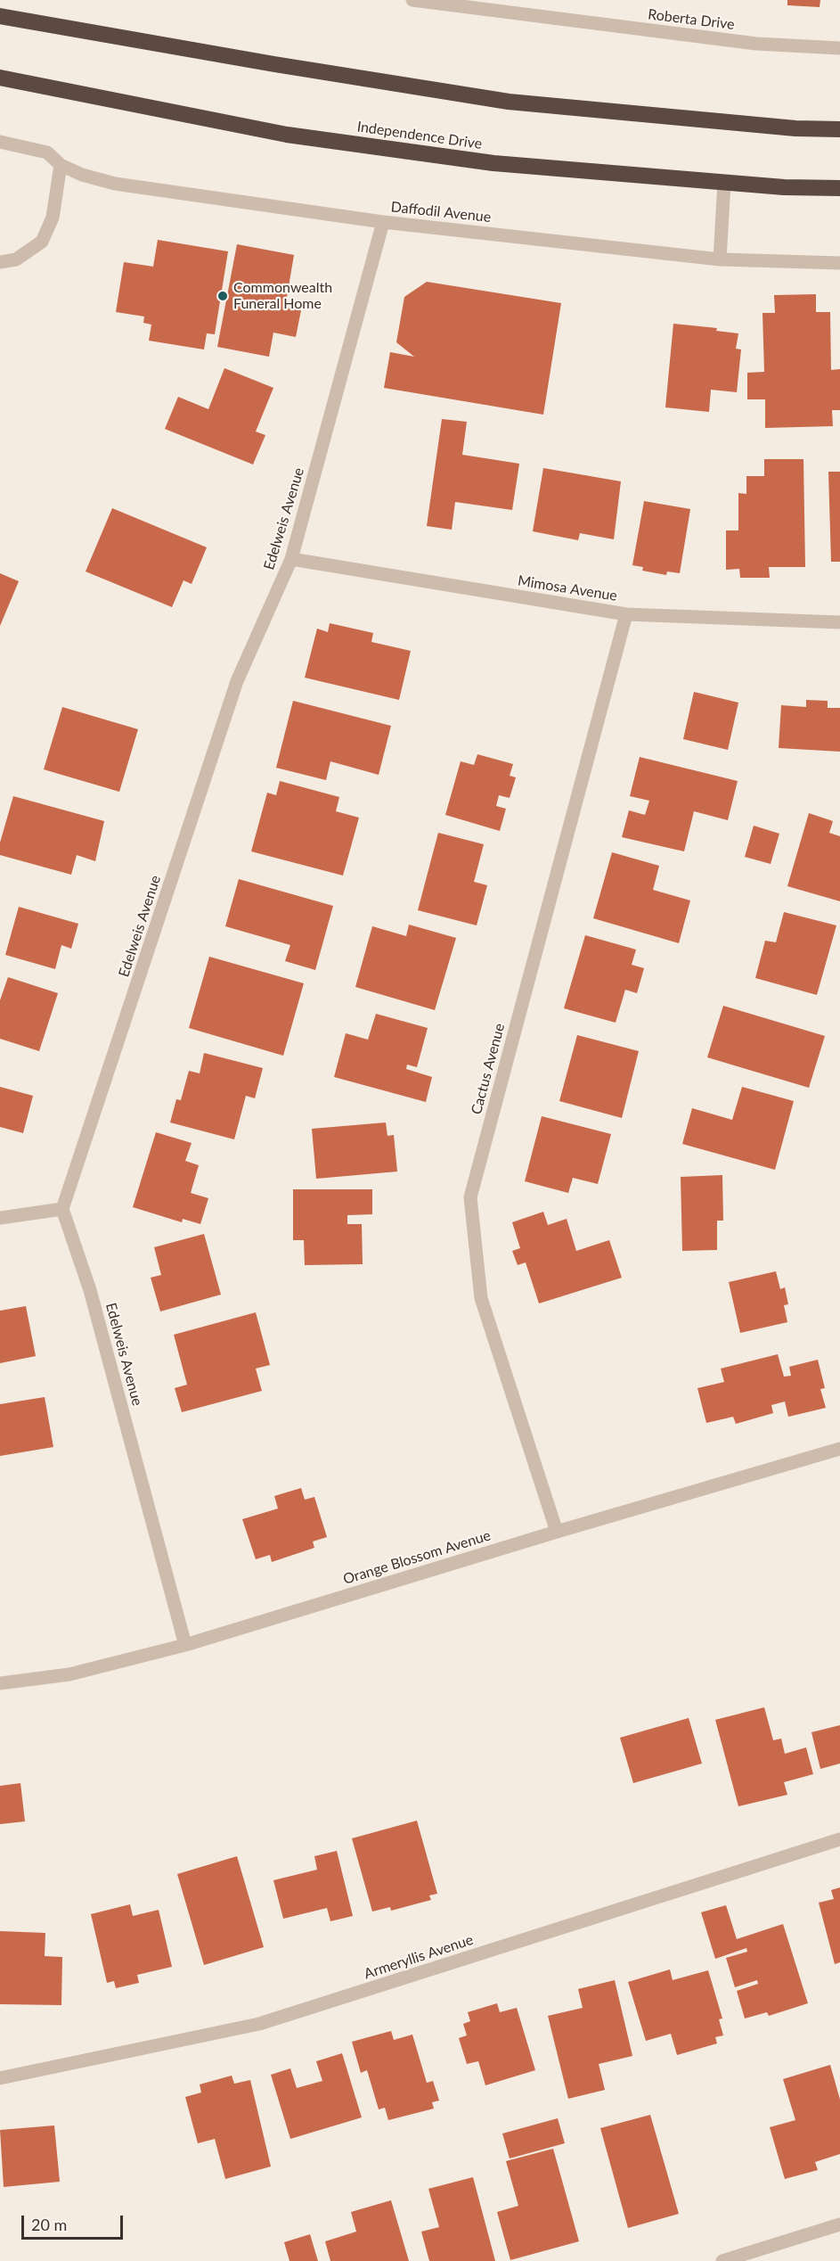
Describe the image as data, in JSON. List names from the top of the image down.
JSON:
{
  "streets": {
    "highway": ["Independence Drive"],
    "street": [
      "Roberta Drive",
      "Daffodil Avenue",
      "Edelweis Avenue",
      "Mimosa Avenue",
      "Cactus Avenue",
      "Orange Blossom Avenue",
      "Armeryllis Avenue"
    ]
  },
  "crossings": [
    ["Daffodil Avenue", "Edelweis Avenue"],
    ["Edelweis Avenue", "Mimosa Avenue"],
    ["Edelweis Avenue", "Orange Blossom Avenue"],
    ["Mimosa Avenue", "Cactus Avenue"],
    ["Cactus Avenue", "Orange Blossom Avenue"]
  ],
  "places": ["Commonwealth Funeral Home"],
  "scale_bar": "20 m"
}
